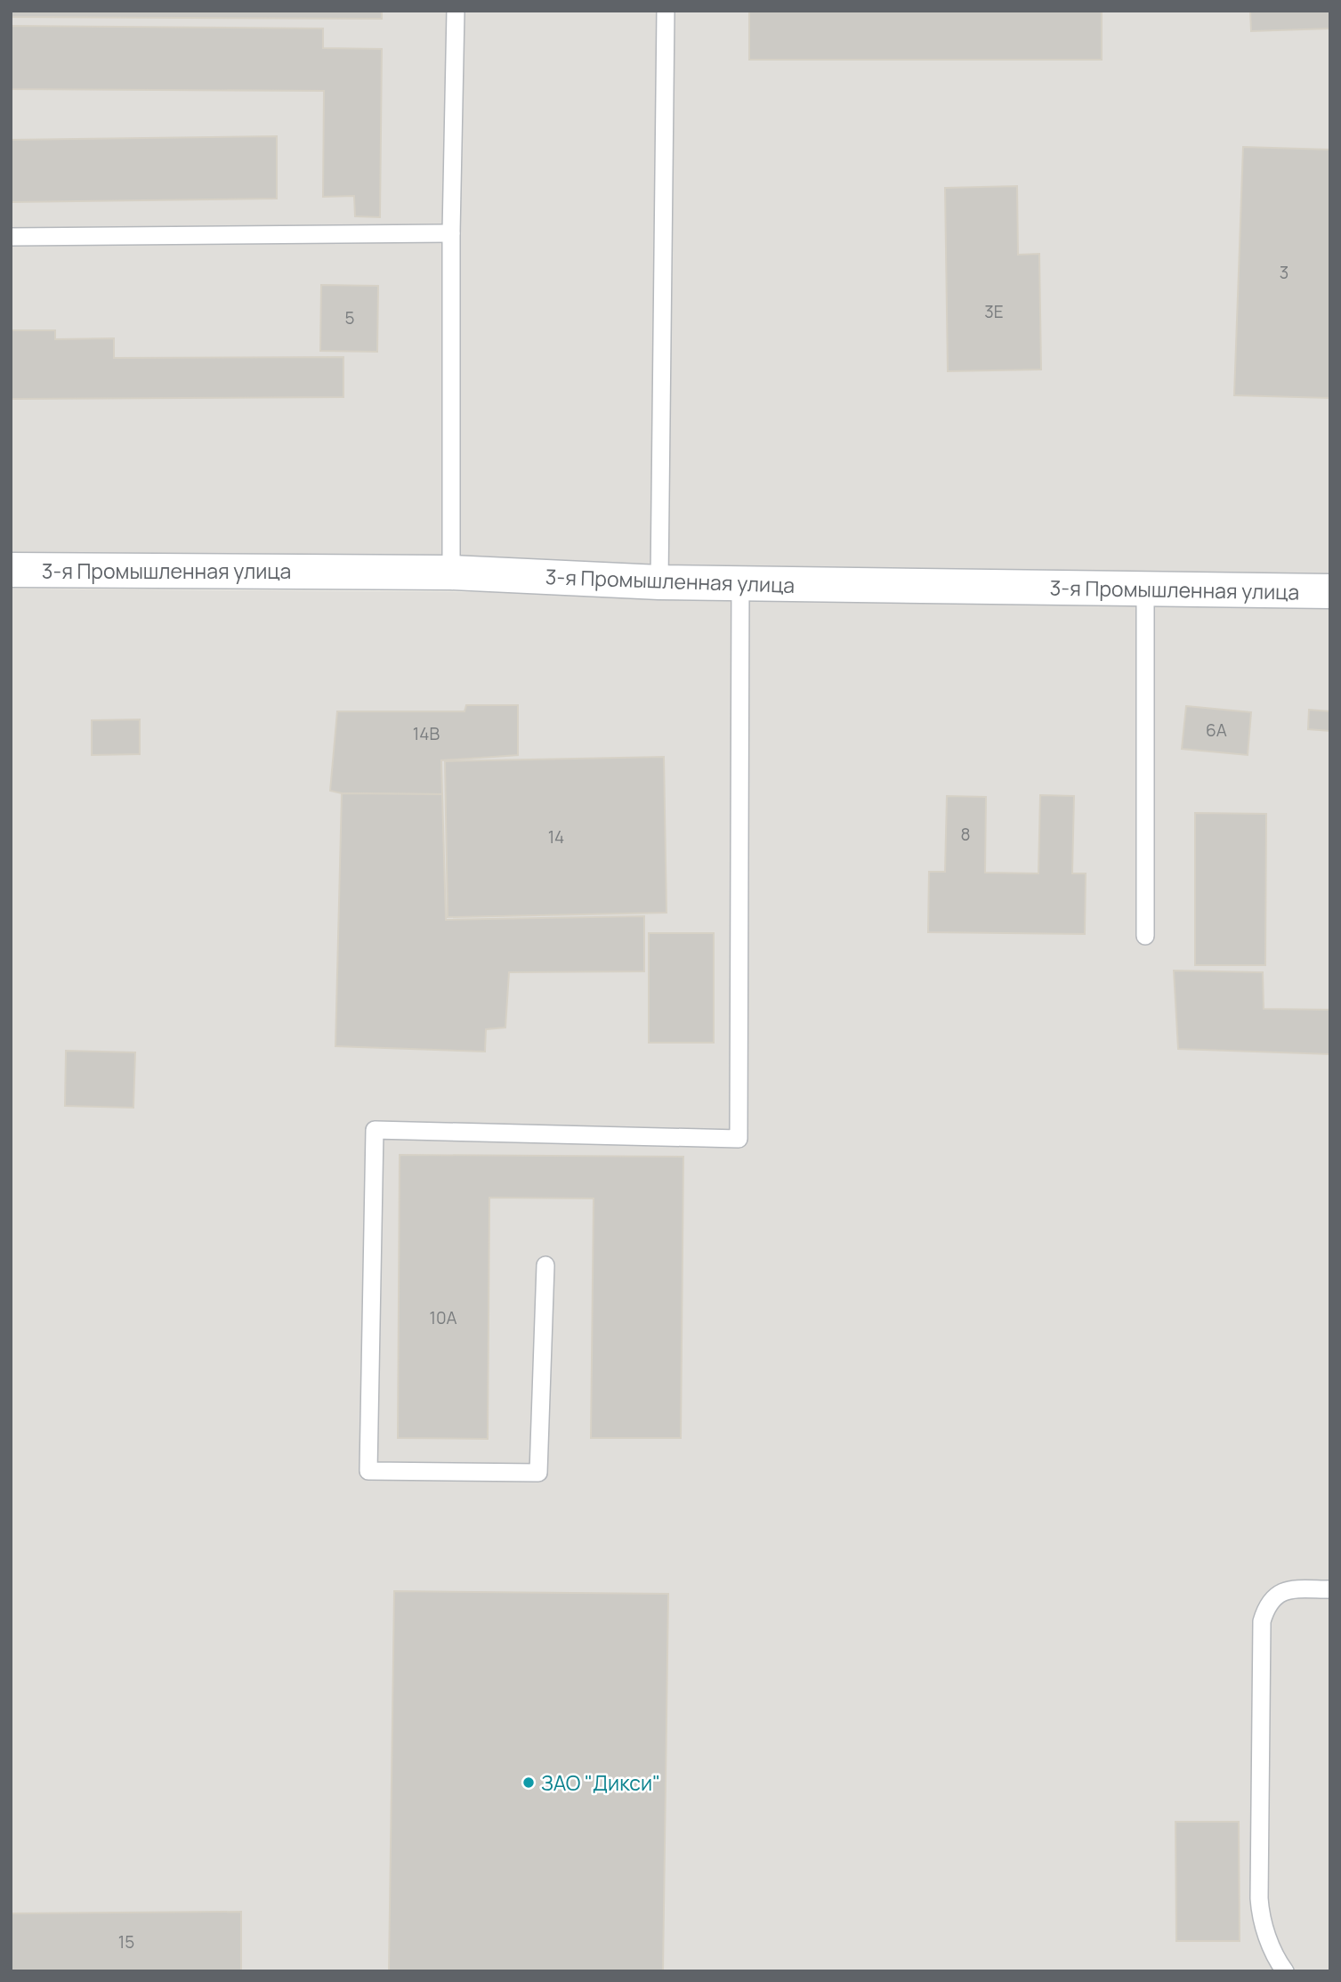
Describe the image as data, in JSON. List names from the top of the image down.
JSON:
{
  "streets": {
    "street": ["3-я Промышленная улица"]
  },
  "places": ["ЗАО \"Дикси\""],
  "house_numbers": [
    "3",
    "3Е",
    "5",
    "6А",
    "14В",
    "8",
    "14",
    "10А",
    "15"
  ]
}
